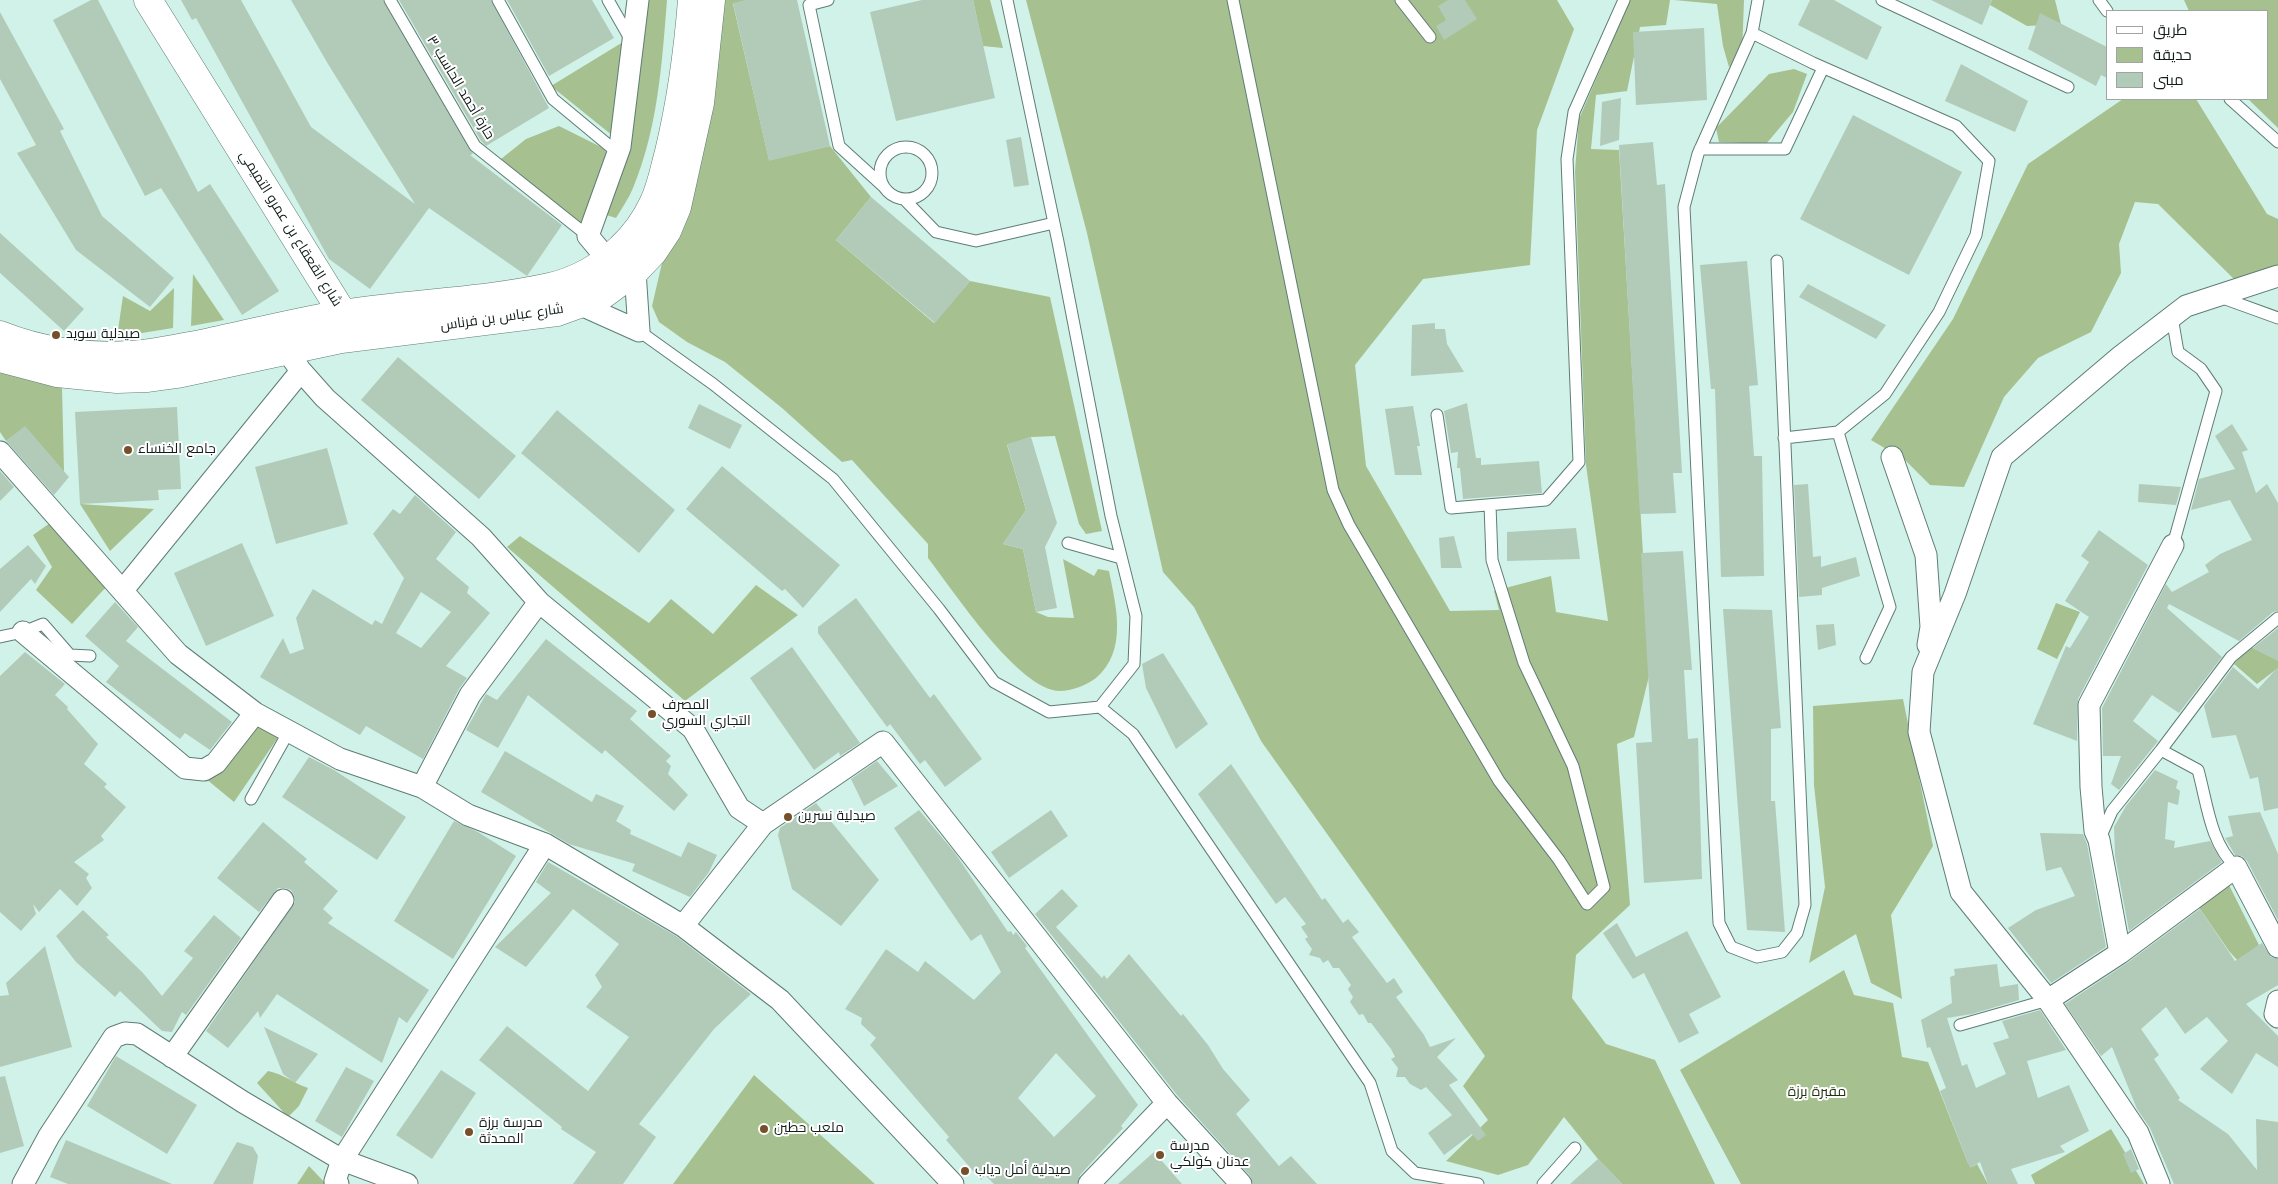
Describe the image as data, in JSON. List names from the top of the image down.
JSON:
{
  "streets": {
    "main road": ["شارع القعقاع بن عمرو التميمي", "شارع عباس بن فرناس"],
    "lane": ["حارة أحمد الحاسب ٣"]
  },
  "crossings": [
    ["شارع القعقاع بن عمرو التميمي", "شارع عباس بن فرناس"]
  ],
  "parks": ["مقبرة برزة"],
  "places": [
    "صيدلية سويد",
    "جامع الخنساء",
    "المصرف التجاري السوري",
    "صيدلية نسرين",
    "ملعب حطين",
    "مدرسة برزة المحدثة",
    "مدرسة عدنان كولكي",
    "صيدلية أمل دياب"
  ],
  "legend": ["طريق", "حديقة", "مبنى"]
}
